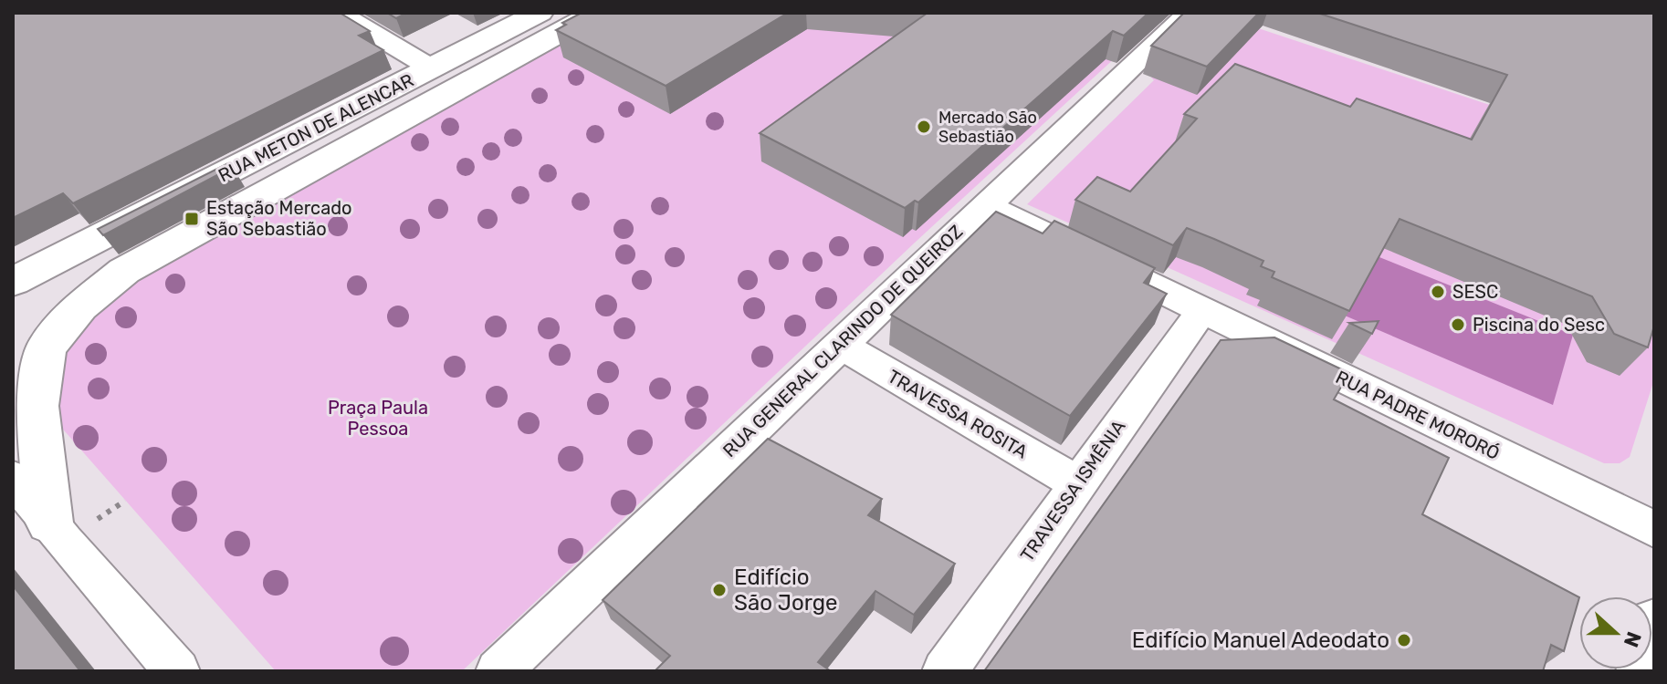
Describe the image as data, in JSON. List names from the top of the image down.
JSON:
{
  "streets": {
    "street": [
      "RUA METON DE ALENCAR",
      "RUA GENERAL CLARINDO DE QUEIROZ",
      "TRAVESSA ROSITA",
      "RUA PADRE MORORÓ",
      "TRAVESSA ISMÊNIA"
    ]
  },
  "crossings": [
    ["RUA GENERAL CLARINDO DE QUEIROZ", "TRAVESSA ROSITA"],
    ["RUA GENERAL CLARINDO DE QUEIROZ", "RUA PADRE MORORÓ"],
    ["TRAVESSA ROSITA", "TRAVESSA ISMÊNIA"],
    ["RUA PADRE MORORÓ", "TRAVESSA ISMÊNIA"]
  ],
  "parks": ["Praça Paula Pessoa"],
  "places": {
    "other": [
      "Mercado São Sebastião",
      "SESC",
      "Piscina do Sesc",
      "Edifício São Jorge",
      "Edifício Manuel Adeodato"
    ],
    "transit": ["Estação Mercado São Sebastião"]
  },
  "north": "right"
}
